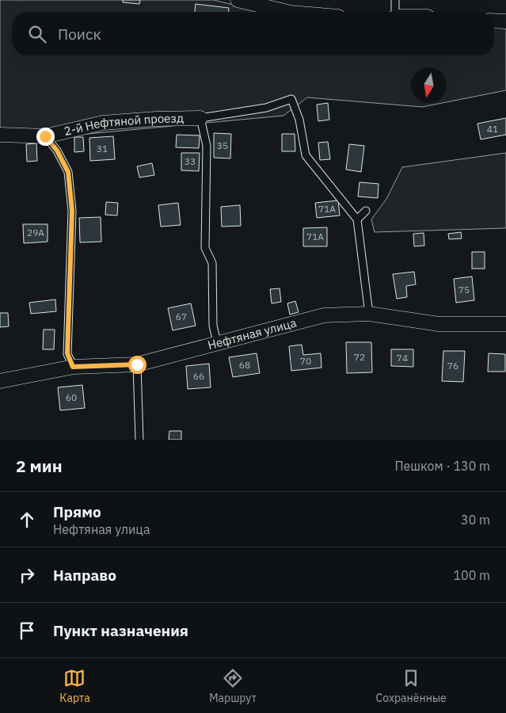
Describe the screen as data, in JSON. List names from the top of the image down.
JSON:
{
  "streets": {
    "street": ["2-й Нефтяной проезд", "Нефтяная улица"]
  },
  "house_numbers": [
    "41",
    "35",
    "31",
    "33",
    "71А",
    "29А",
    "71А",
    "75",
    "67",
    "72",
    "74",
    "70",
    "68",
    "76",
    "66",
    "60"
  ],
  "north": "bottom",
  "page": {
    "search": "Поиск",
    "heading": ["2 мин", "Пешком · 130 m"],
    "list": [
      ["Прямо", "Нефтяная улица", "30 m"],
      ["Направо", "100 m"],
      "Пункт назначения"
    ],
    "nav": ["Карта", "Маршрут", "Сохранённые"]
  }
}
